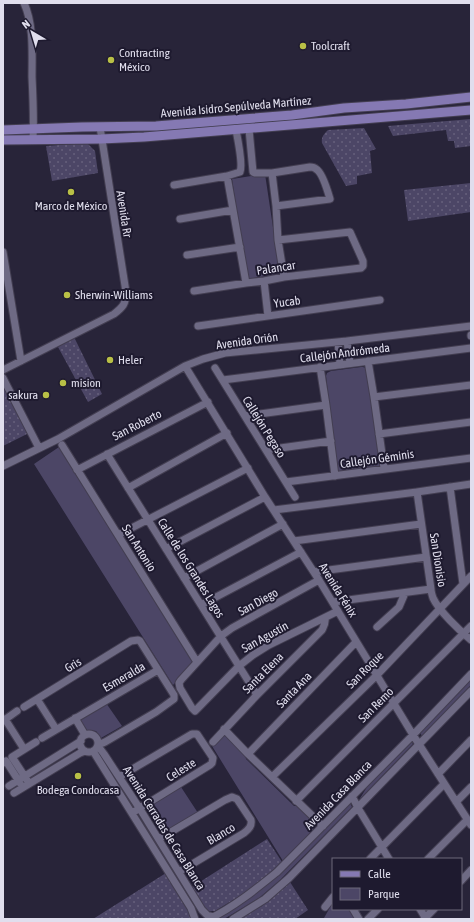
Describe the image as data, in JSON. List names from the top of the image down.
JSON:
{
  "streets": {
    "main road": ["Avenida Isidro Sepúlveda Martínez"],
    "street": [
      "Avenida Rr",
      "Palancar",
      "Yucab",
      "Avenida Orión",
      "Callejón Andrómeda",
      "San Roberto",
      "Callejón Pegaso",
      "Callejón Géminis",
      "San Antonio",
      "San Dionisio",
      "Calle de los Grandes Lagos",
      "Avenida Fénix",
      "San Diego",
      "San Agustín",
      "Gris",
      "San Roque",
      "Santa Elena",
      "Esmeralda",
      "Santa Ana",
      "San Remo",
      "Celeste",
      "Avenida Casa Blanca",
      "Avenida Cerradas de Casa Blanca",
      "Blanco"
    ]
  },
  "crossings": [
    ["Avenida Isidro Sepúlveda Martínez", "Avenida Rr"],
    ["Avenida Orión", "Avenida Fénix"],
    ["Callejón Andrómeda", "Callejón Pegaso"],
    ["San Roberto", "San Antonio"],
    ["San Roberto", "Calle de los Grandes Lagos"],
    ["San Roberto", "Avenida Fénix"],
    ["Callejón Pegaso", "Callejón Géminis"],
    ["San Antonio", "San Diego"],
    ["San Dionisio", "San Roque"],
    ["San Dionisio", "San Remo"],
    ["Calle de los Grandes Lagos", "San Diego"],
    ["Calle de los Grandes Lagos", "San Agustín"],
    ["Calle de los Grandes Lagos", "Santa Elena"],
    ["Avenida Fénix", "San Diego"],
    ["Avenida Fénix", "San Agustín"],
    ["Avenida Fénix", "San Roque"],
    ["Avenida Fénix", "Santa Ana"],
    ["Avenida Fénix", "San Remo"],
    ["Avenida Fénix", "Avenida Casa Blanca"],
    ["San Diego", "San Agustín"],
    ["San Agustín", "Santa Elena"],
    ["Gris", "Esmeralda"],
    ["Esmeralda", "Avenida Cerradas de Casa Blanca"],
    ["Celeste", "Avenida Cerradas de Casa Blanca"],
    ["Avenida Casa Blanca", "Avenida Cerradas de Casa Blanca"],
    ["Avenida Cerradas de Casa Blanca", "Blanco"]
  ],
  "places": [
    "Toolcraft",
    "Contracting México",
    "Marco de México",
    "Sherwin-Williams",
    "Heler",
    "mision",
    "sakura",
    "Bodega Condocasa"
  ],
  "legend": ["Calle", "Parque"],
  "north": "top left"
}
